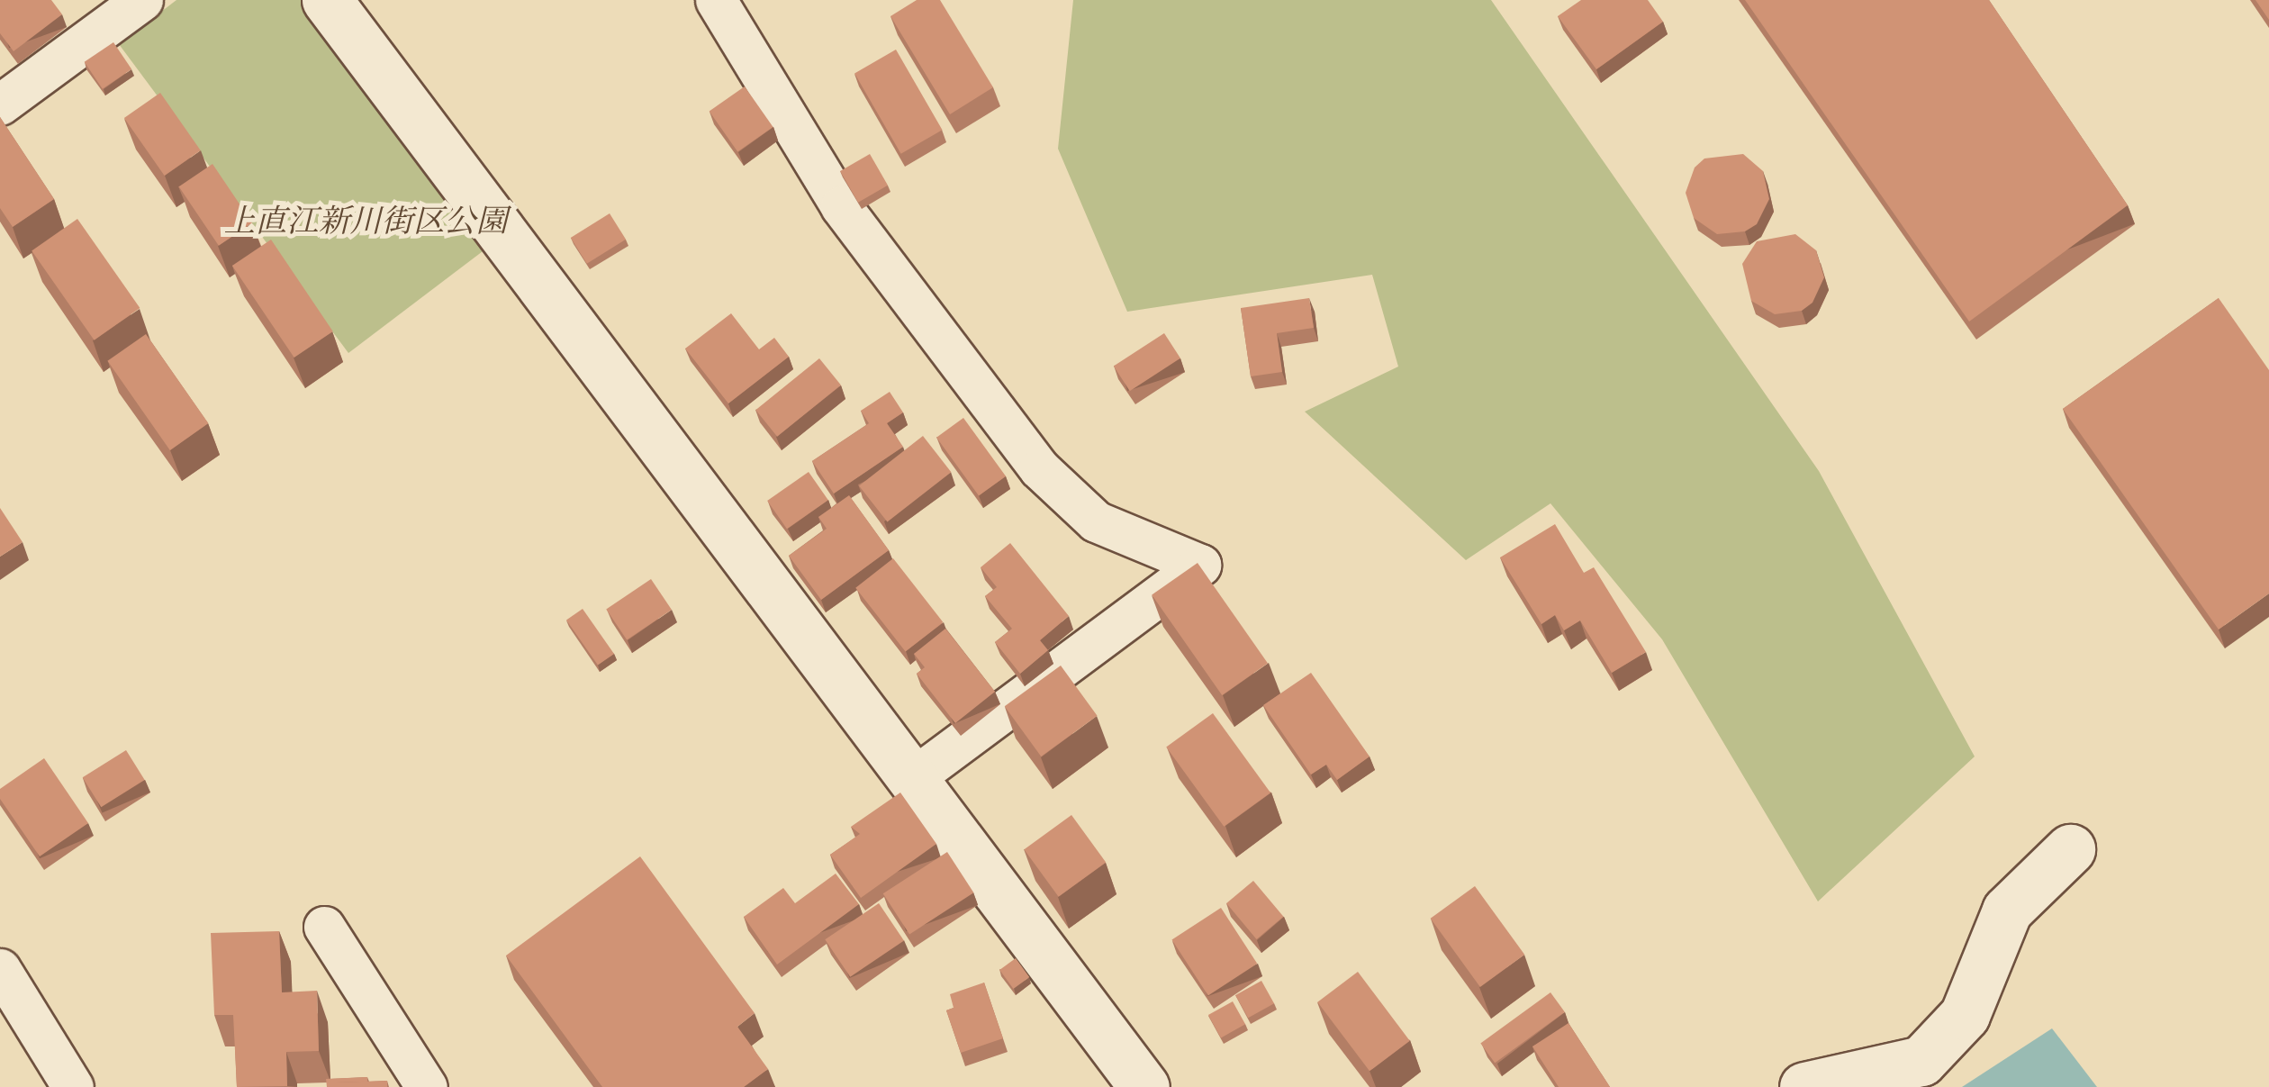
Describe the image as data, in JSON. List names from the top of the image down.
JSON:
{
  "parks": ["上直江新川街区公園"]
}
